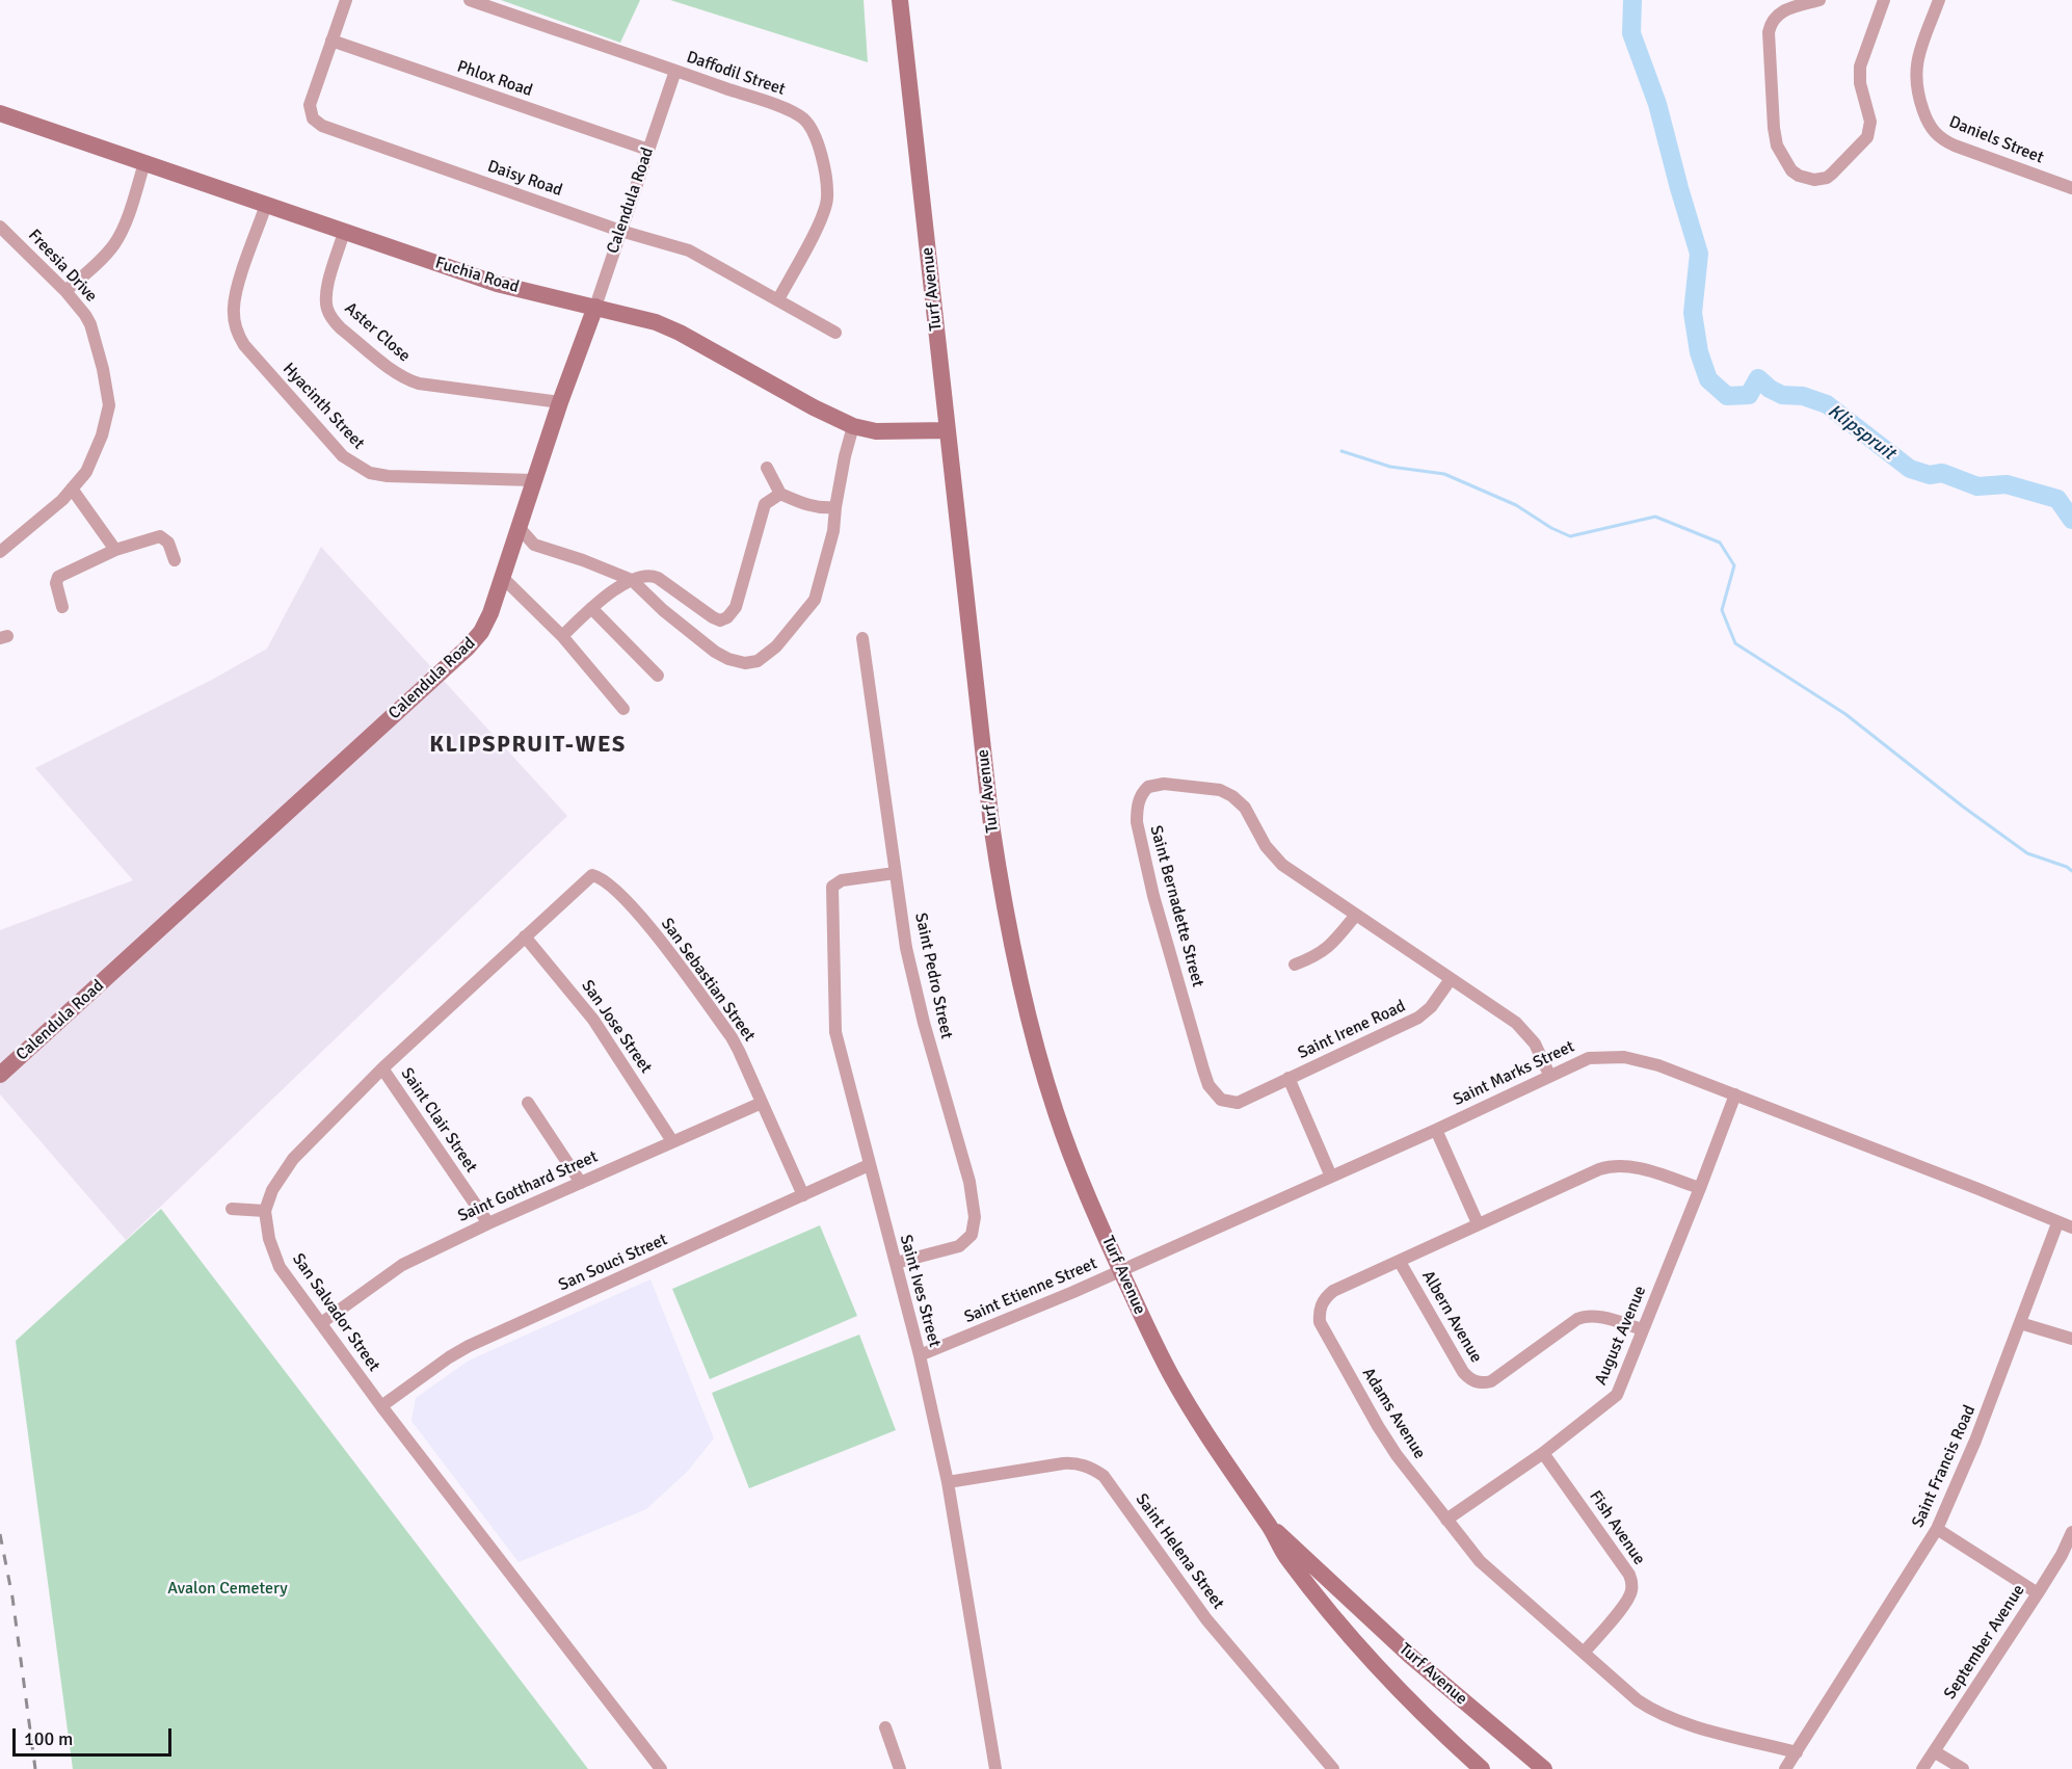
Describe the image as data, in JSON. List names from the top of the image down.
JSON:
{
  "streets": {
    "main road": ["Calendula Road", "Fuchia Road", "Turf Avenue"],
    "street": [
      "Daffodil Street",
      "Phlox Road",
      "Daniels Street",
      "Daisy Road",
      "Freesia Drive",
      "Aster Close",
      "Hyacinth Street",
      "Saint Bernadette Street",
      "Saint Pedro Street",
      "San Sebastian Street",
      "San Jose Street",
      "Saint Irene Road",
      "Saint Marks Street",
      "Saint Clair Street",
      "Saint Gotthard Street",
      "San Souci Street",
      "Saint Ives Street",
      "Saint Etienne Street",
      "San Salvador Street",
      "Albern Avenue",
      "August Avenue",
      "Adams Avenue",
      "Saint Francis Road",
      "Fish Avenue",
      "Saint Helena Street",
      "September Avenue"
    ]
  },
  "crossings": [
    ["Daffodil Street", "Daisy Road"],
    ["Daffodil Street", "Calendula Road"],
    ["Phlox Road", "Daisy Road"],
    ["Phlox Road", "Calendula Road"],
    ["Daisy Road", "Calendula Road"],
    ["Calendula Road", "Fuchia Road"],
    ["Calendula Road", "Aster Close"],
    ["Calendula Road", "Hyacinth Street"],
    ["Fuchia Road", "Turf Avenue"],
    ["Fuchia Road", "Aster Close"],
    ["Fuchia Road", "Hyacinth Street"],
    ["Turf Avenue", "Saint Marks Street"],
    ["Turf Avenue", "Saint Etienne Street"],
    ["Saint Bernadette Street", "Saint Irene Road"],
    ["Saint Bernadette Street", "Saint Marks Street"],
    ["Saint Pedro Street", "Saint Ives Street"],
    ["San Sebastian Street", "San Jose Street"],
    ["San Sebastian Street", "Saint Gotthard Street"],
    ["San Sebastian Street", "San Souci Street"],
    ["San Jose Street", "Saint Gotthard Street"],
    ["Saint Marks Street", "Saint Etienne Street"],
    ["Saint Marks Street", "August Avenue"],
    ["Saint Marks Street", "Saint Francis Road"],
    ["Saint Clair Street", "Saint Gotthard Street"],
    ["Saint Gotthard Street", "San Salvador Street"],
    ["San Souci Street", "Saint Ives Street"],
    ["San Souci Street", "San Salvador Street"],
    ["Saint Ives Street", "Saint Etienne Street"],
    ["Saint Ives Street", "Saint Helena Street"],
    ["Albern Avenue", "August Avenue"],
    ["Albern Avenue", "Adams Avenue"],
    ["August Avenue", "Adams Avenue"],
    ["August Avenue", "Fish Avenue"],
    ["Adams Avenue", "Saint Francis Road"],
    ["Adams Avenue", "Fish Avenue"]
  ],
  "districts": ["KLIPSPRUIT-WES"],
  "water": ["Klipspruit"],
  "parks": ["Avalon Cemetery"],
  "scale_bar": "100 m"
}
